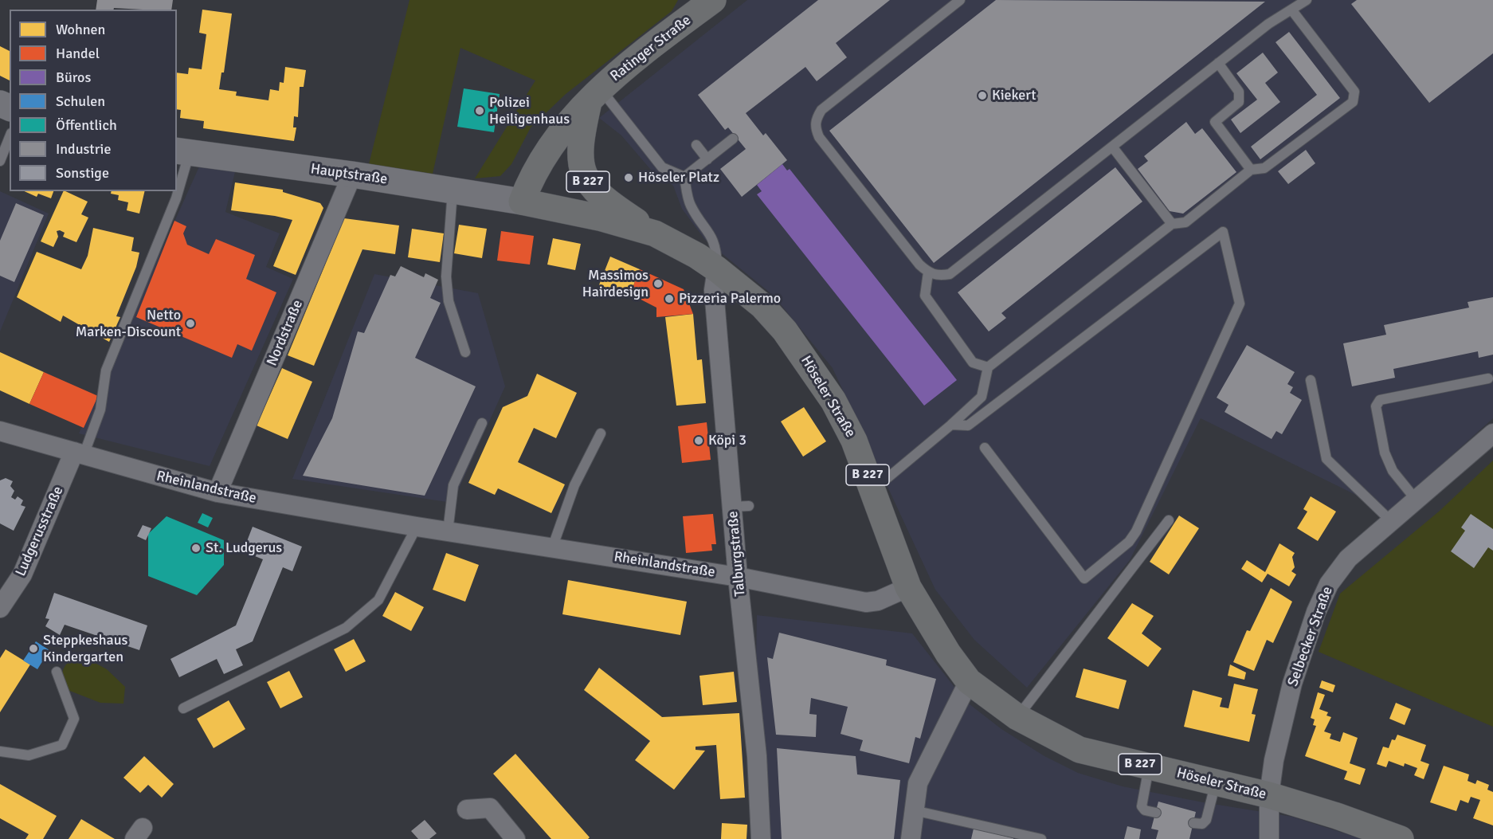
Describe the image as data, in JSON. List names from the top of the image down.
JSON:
{
  "streets": {
    "main road": ["Ratinger Straße", "B 227", "Höseler Straße"],
    "street": [
      "Hauptstraße",
      "Nordstraße",
      "Rheinlandstraße",
      "Ludgerusstraße",
      "Talburgstraße",
      "Selbecker Straße"
    ]
  },
  "crossings": [
    ["Ratinger Straße", "Hauptstraße"],
    ["Ratinger Straße", "B 227"],
    ["Ratinger Straße", "Höseler Straße"],
    ["Hauptstraße", "Nordstraße"],
    ["Hauptstraße", "Höseler Straße"],
    ["B 227", "Höseler Straße"],
    ["Nordstraße", "Rheinlandstraße"],
    ["Höseler Straße", "Rheinlandstraße"],
    ["Höseler Straße", "Talburgstraße"],
    ["Höseler Straße", "Selbecker Straße"],
    ["Rheinlandstraße", "Ludgerusstraße"],
    ["Rheinlandstraße", "Talburgstraße"]
  ],
  "places": [
    "Kiekert",
    "Polizei Heiligenhaus",
    "Höseler Platz",
    "Massimos Hairdesign",
    "Pizzeria Palermo",
    "Netto Marken-Discount",
    "Köpi 3",
    "St. Ludgerus",
    "Steppkeshaus Kindergarten"
  ],
  "legend": [
    "Wohnen",
    "Handel",
    "Büros",
    "Schulen",
    "Öffentlich",
    "Industrie",
    "Sonstige"
  ]
}
